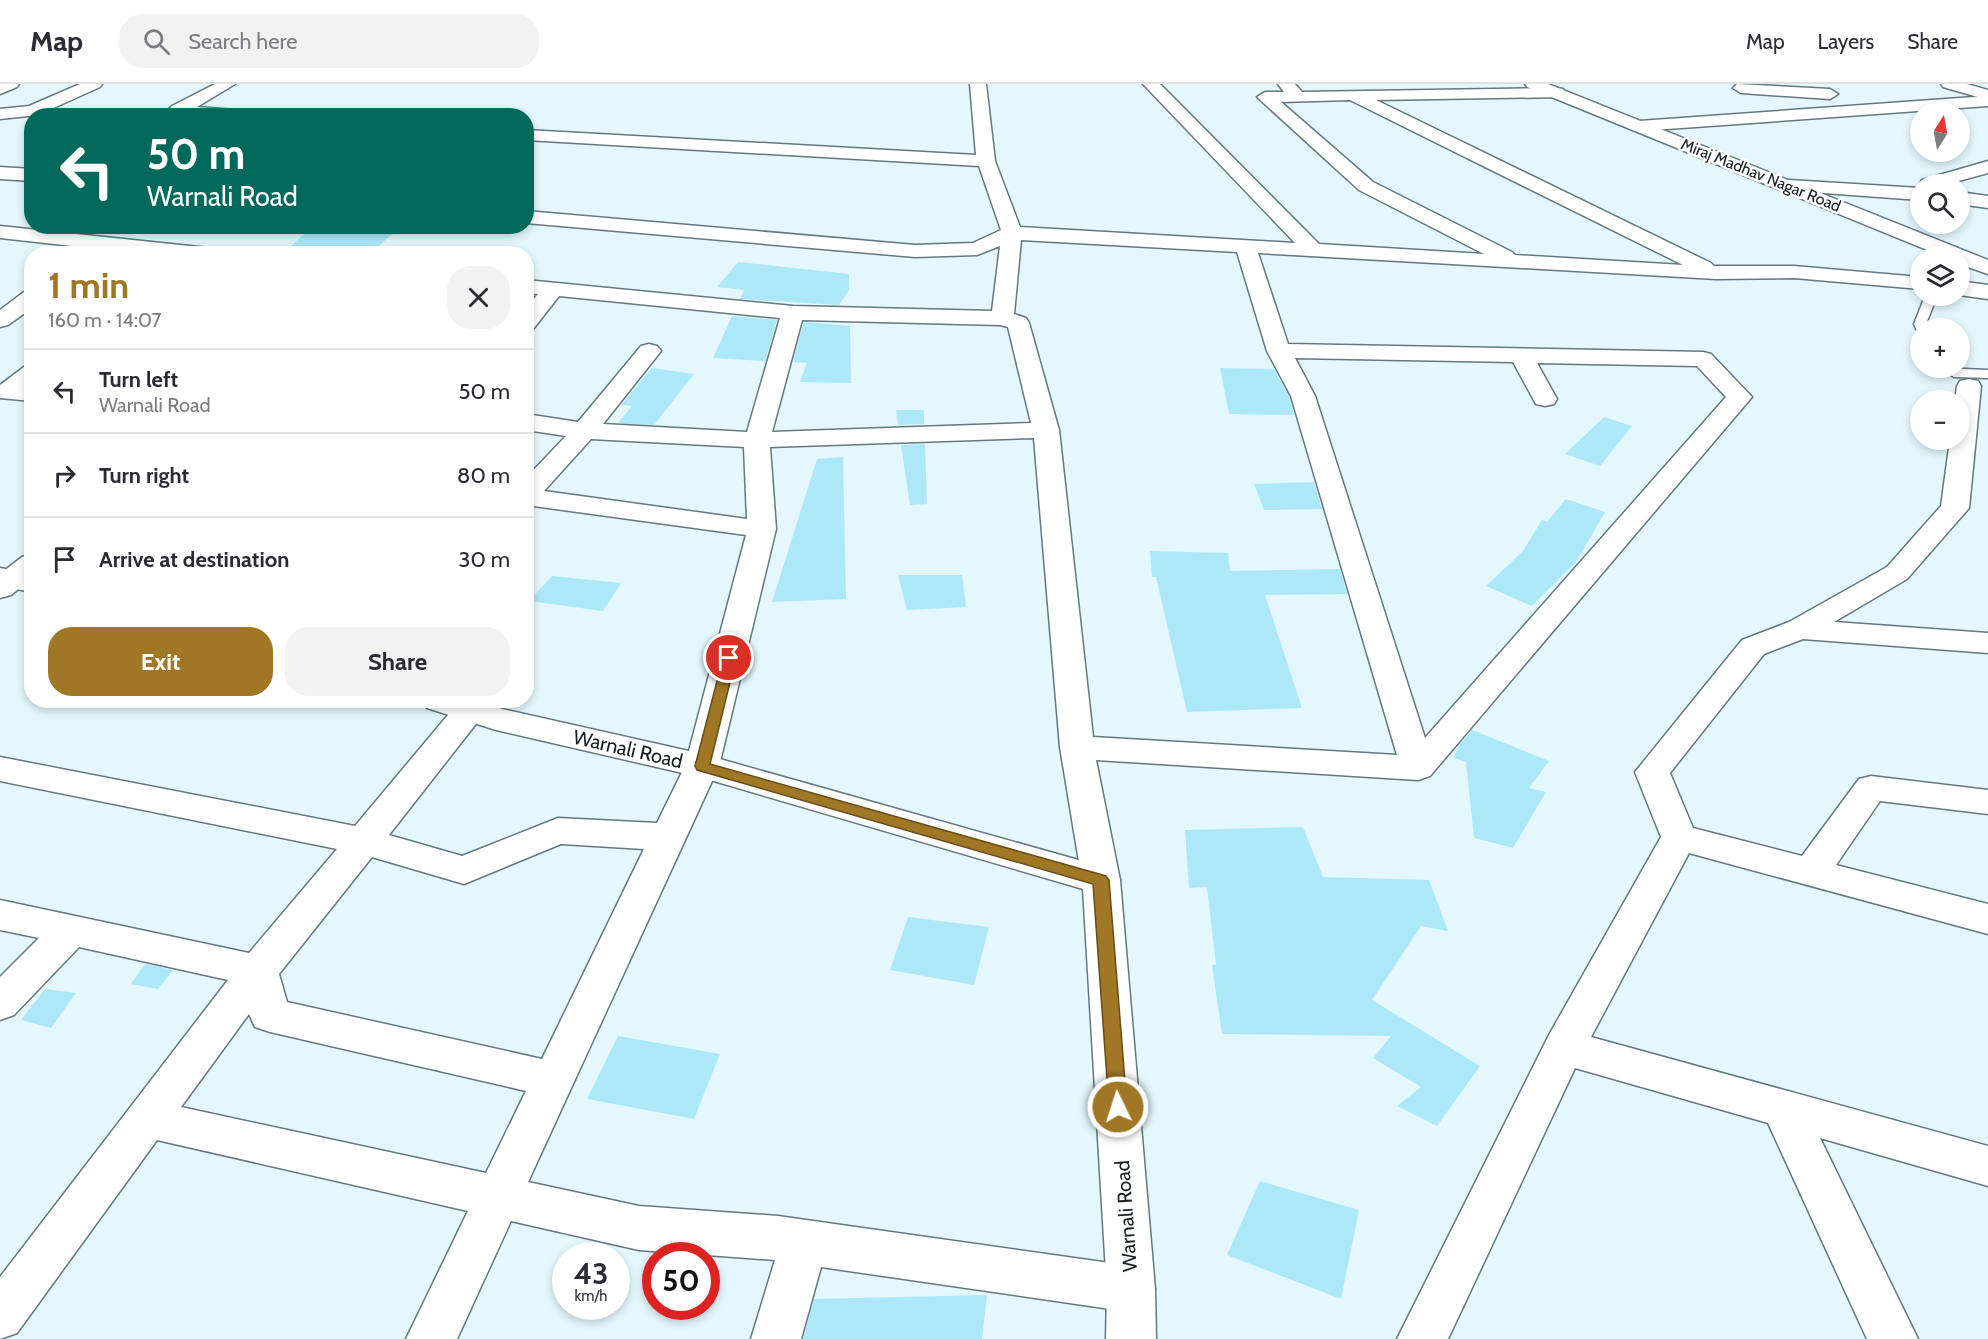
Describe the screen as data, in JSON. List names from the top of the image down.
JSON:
{
  "streets": {
    "street": ["Miraj Madhav Nagar Road", "Warnali Road"]
  },
  "north": "top",
  "page": {
    "header": "Map",
    "search": "Search here",
    "nav": ["Map", "Layers", "Share"],
    "map_buttons": ["+", "−"],
    "turn": ["50 m", "Warnali Road"],
    "heading": ["1 min", "160 m · 14:07"],
    "list": [
      {
        "name": "Turn left",
        "note": "Warnali Road",
        "value": "50 m"
      },
      {
        "name": "Turn right",
        "value": "80 m"
      },
      {
        "name": "Arrive at destination",
        "value": "30 m"
      }
    ],
    "buttons": ["Exit", "Share"],
    "speed": "43 km/h",
    "limit": "50"
  }
}
